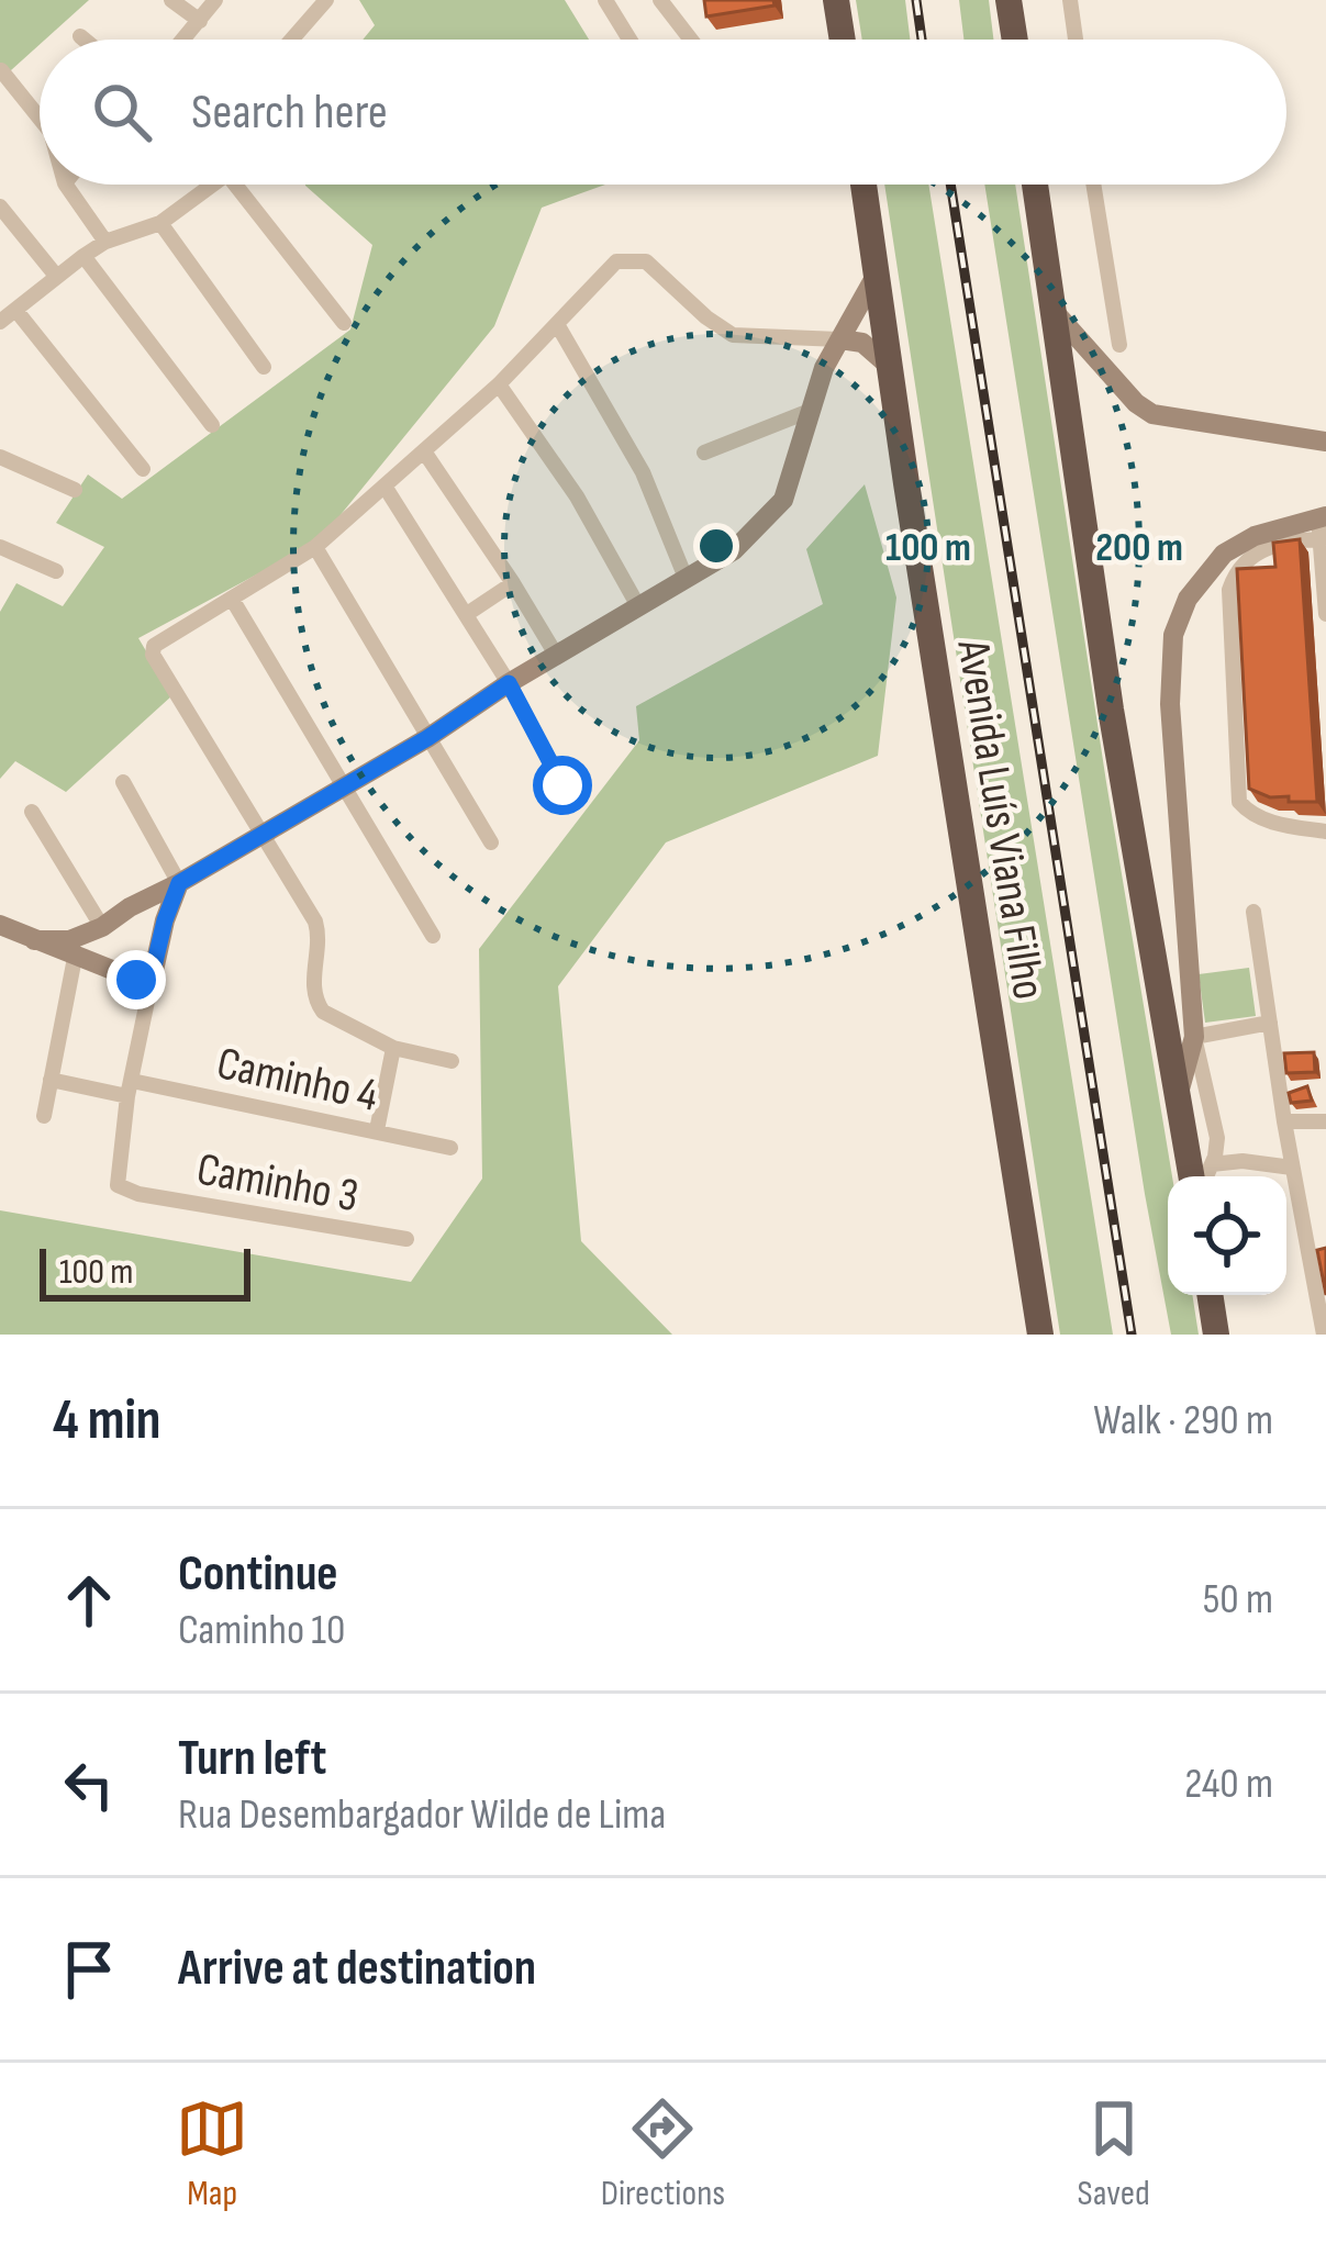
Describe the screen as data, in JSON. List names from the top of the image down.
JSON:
{
  "streets": {
    "highway": ["Avenida Luís Viana Filho"],
    "street": ["Caminho 4", "Caminho 3"]
  },
  "crossings": [
    ["Caminho 4", "Caminho 3"]
  ],
  "scale_bar": "100 m",
  "page": {
    "search": "Search here",
    "scale": "100 m",
    "heading": ["4 min", "Walk · 290 m"],
    "list": [
      ["Continue", "Caminho 10", "50 m"],
      ["Turn left", "Rua Desembargador Wilde de Lima", "240 m"],
      "Arrive at destination"
    ],
    "nav": ["Map", "Directions", "Saved"]
  },
  "rings": ["100 m", "200 m"]
}
